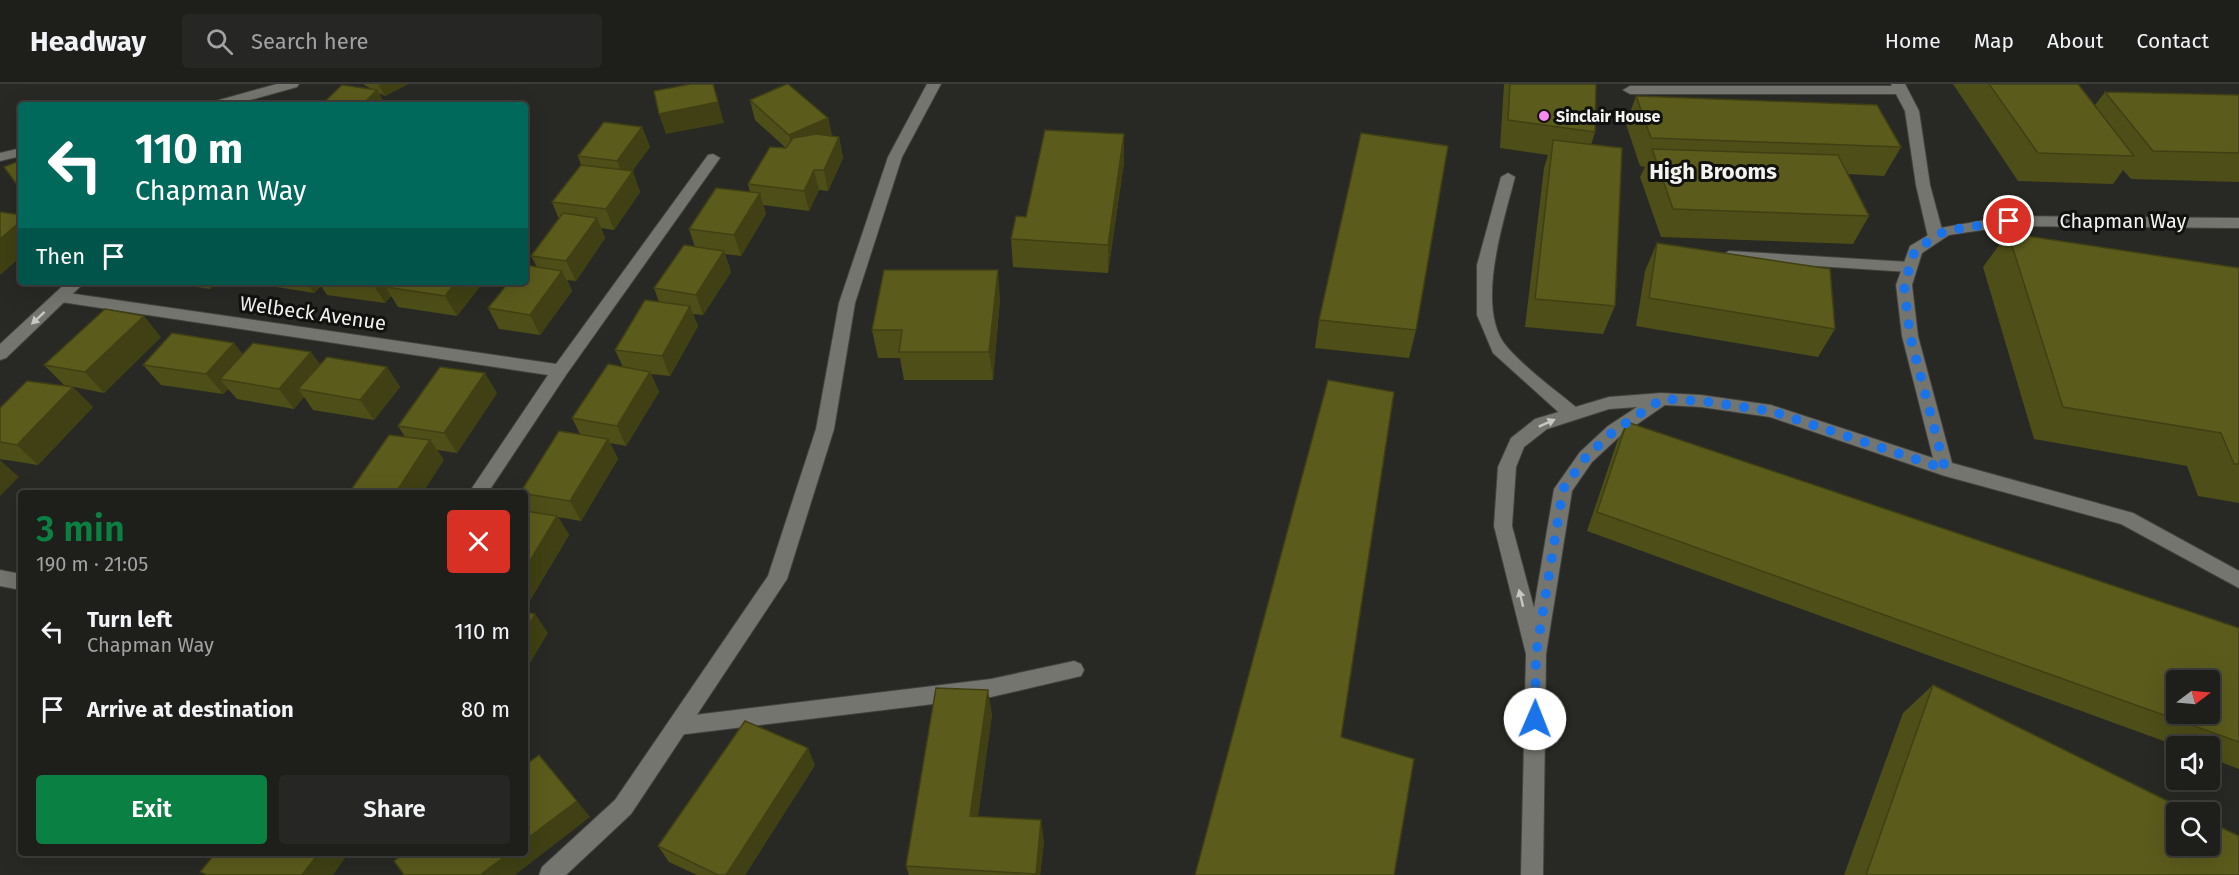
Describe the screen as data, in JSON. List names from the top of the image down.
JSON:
{
  "streets": {
    "street": ["Chapman Way", "Welbeck Avenue"]
  },
  "districts": ["High Brooms"],
  "places": ["Sinclair House"],
  "north": "right",
  "page": {
    "header": "Headway",
    "search": "Search here",
    "nav": [
      "Home",
      "Map",
      "About",
      "Contact"
    ],
    "turn": ["110 m", "Chapman Way"],
    "then": "Then",
    "heading": ["3 min", "190 m · 21:05"],
    "list": [
      {
        "name": "Turn left",
        "note": "Chapman Way",
        "value": "110 m"
      },
      {
        "name": "Arrive at destination",
        "value": "80 m"
      }
    ],
    "buttons": ["Exit", "Share"]
  }
}
